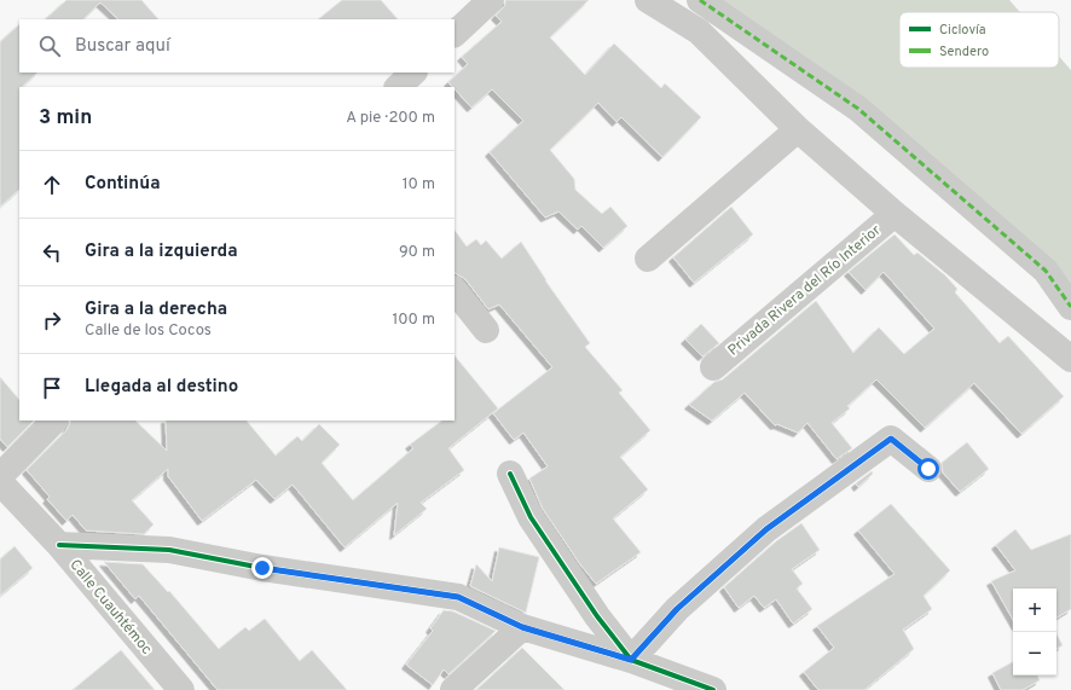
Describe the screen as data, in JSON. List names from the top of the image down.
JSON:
{
  "streets": {
    "street": ["Privada Rivera del Río Interior", "Calle Cuauhtémoc"]
  },
  "legend": ["Ciclovía", "Sendero"],
  "page": {
    "search": "Buscar aquí",
    "heading": ["3 min", "A pie · 200 m"],
    "list": [
      ["Continúa", "10 m"],
      ["Gira a la izquierda", "90 m"],
      ["Gira a la derecha", "Calle de los Cocos", "100 m"],
      "Llegada al destino"
    ],
    "map_buttons": ["+", "−"]
  }
}
